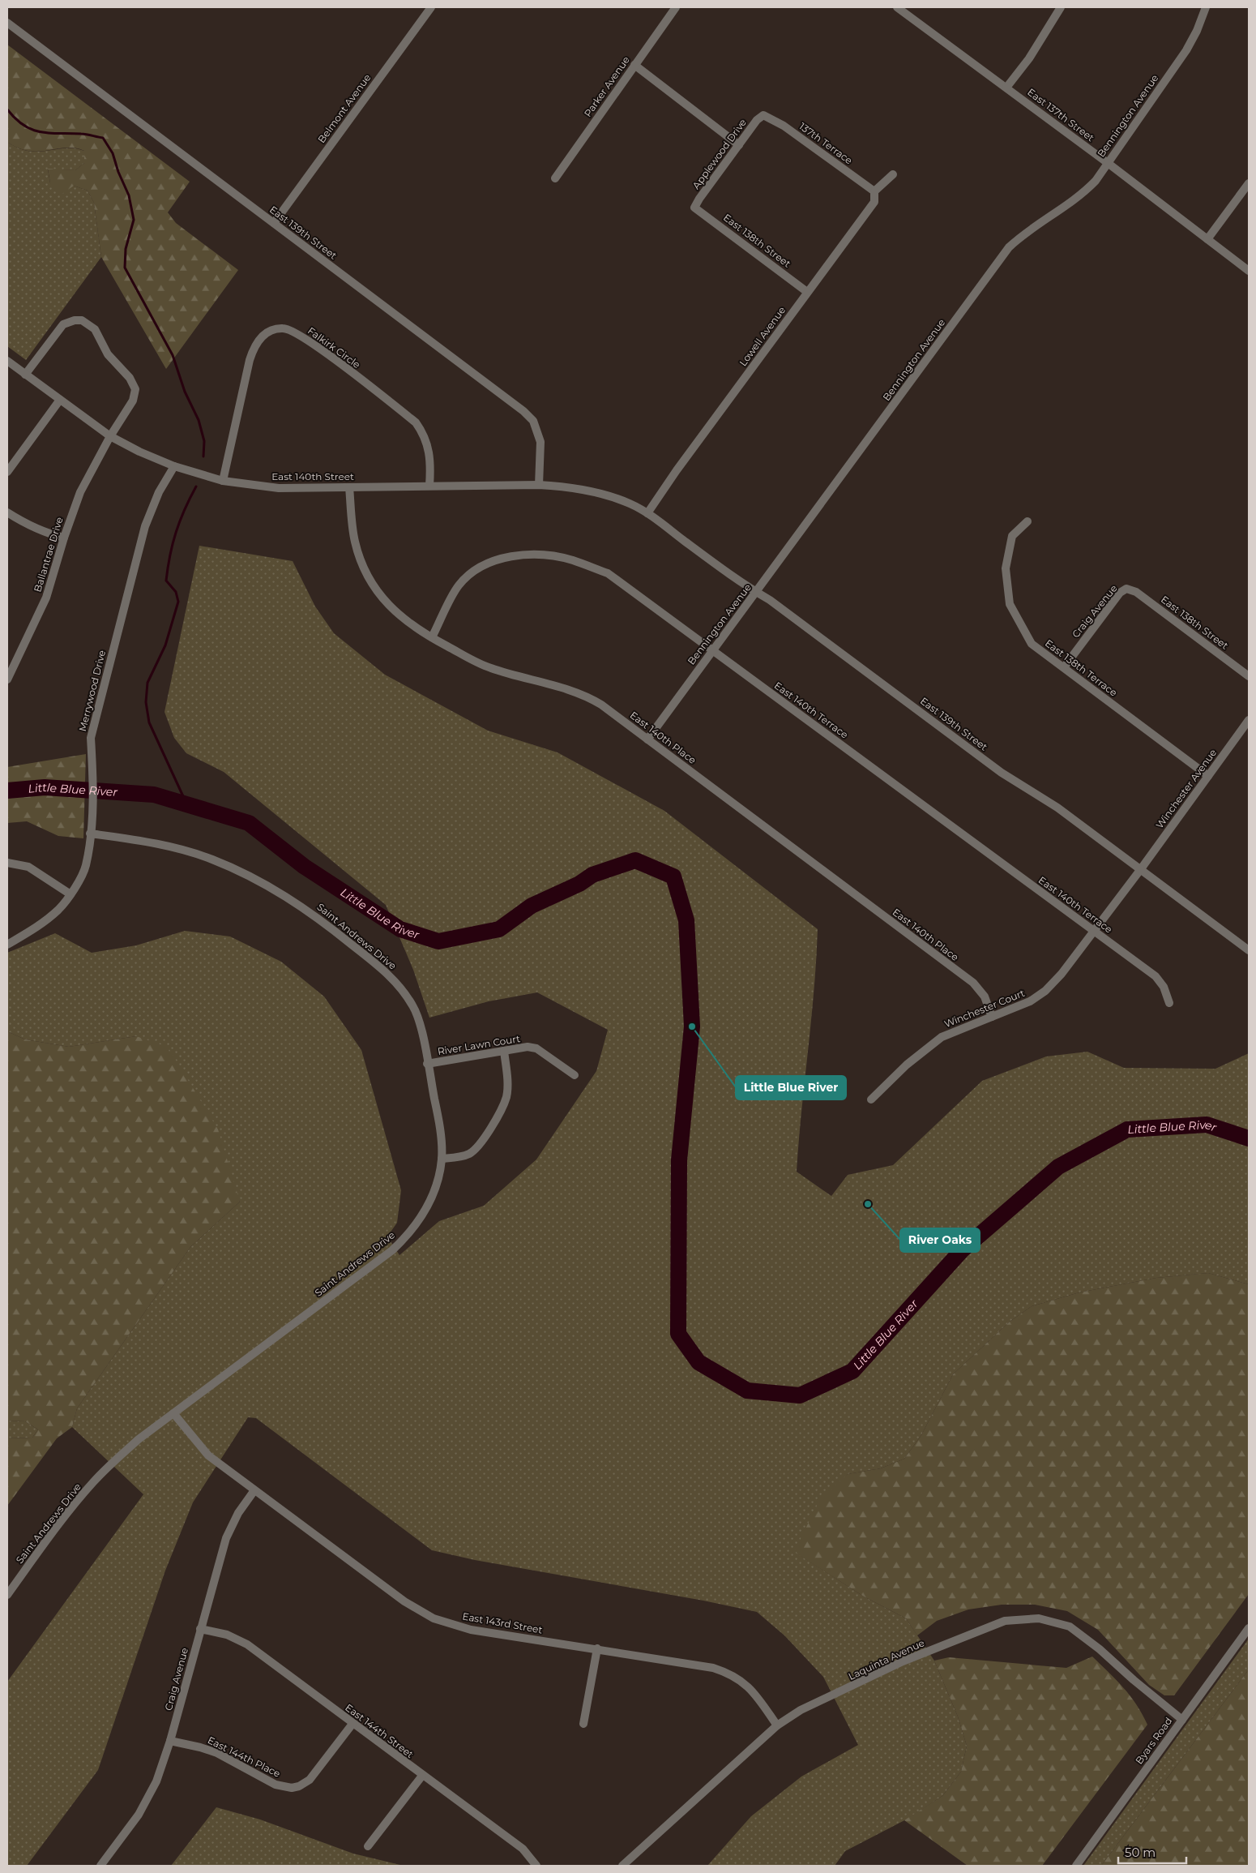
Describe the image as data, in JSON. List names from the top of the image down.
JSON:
{
  "streets": {
    "street": [
      "Parker Avenue",
      "Belmont Avenue",
      "East 137th Street",
      "Bennington Avenue",
      "137th Terrace",
      "Applewood Drive",
      "East 139th Street",
      "East 138th Street",
      "Lowell Avenue",
      "Falkirk Circle",
      "East 140th Street",
      "Ballantrae Drive",
      "Craig Avenue",
      "East 138th Terrace",
      "Merrywood Drive",
      "East 140th Terrace",
      "East 140th Place",
      "Winchester Avenue",
      "Saint Andrews Drive",
      "Winchester Court",
      "River Lawn Court",
      "East 143rd Street",
      "Laquinta Avenue",
      "East 144th Street",
      "Byars Road",
      "East 144th Place"
    ]
  },
  "crossings": [
    ["Belmont Avenue", "East 139th Street"],
    ["East 137th Street", "Bennington Avenue"],
    ["Bennington Avenue", "East 139th Street"],
    ["Bennington Avenue", "East 140th Terrace"],
    ["Bennington Avenue", "East 140th Place"],
    ["137th Terrace", "Applewood Drive"],
    ["137th Terrace", "Lowell Avenue"],
    ["Applewood Drive", "East 138th Street"],
    ["East 139th Street", "Lowell Avenue"],
    ["East 139th Street", "East 140th Street"],
    ["East 139th Street", "Winchester Avenue"],
    ["East 139th Street", "Winchester Court"],
    ["East 138th Street", "Lowell Avenue"],
    ["East 138th Street", "Craig Avenue"],
    ["Lowell Avenue", "East 140th Street"],
    ["Falkirk Circle", "East 140th Street"],
    ["East 140th Street", "Ballantrae Drive"],
    ["East 140th Street", "Merrywood Drive"],
    ["East 140th Street", "East 140th Place"],
    ["Craig Avenue", "East 138th Terrace"],
    ["Craig Avenue", "East 143rd Street"],
    ["Craig Avenue", "East 144th Street"],
    ["Craig Avenue", "East 144th Place"],
    ["East 138th Terrace", "Winchester Avenue"],
    ["Merrywood Drive", "Saint Andrews Drive"],
    ["East 140th Terrace", "East 140th Place"],
    ["East 140th Terrace", "Winchester Court"],
    ["East 140th Place", "Winchester Court"],
    ["Winchester Avenue", "Winchester Court"],
    ["Saint Andrews Drive", "River Lawn Court"],
    ["Saint Andrews Drive", "East 143rd Street"],
    ["East 143rd Street", "Laquinta Avenue"],
    ["Laquinta Avenue", "Byars Road"],
    ["East 144th Street", "East 144th Place"]
  ],
  "water": ["Little Blue River"],
  "places": ["Little Blue River", "River Oaks"],
  "scale_bar": "50 m"
}
